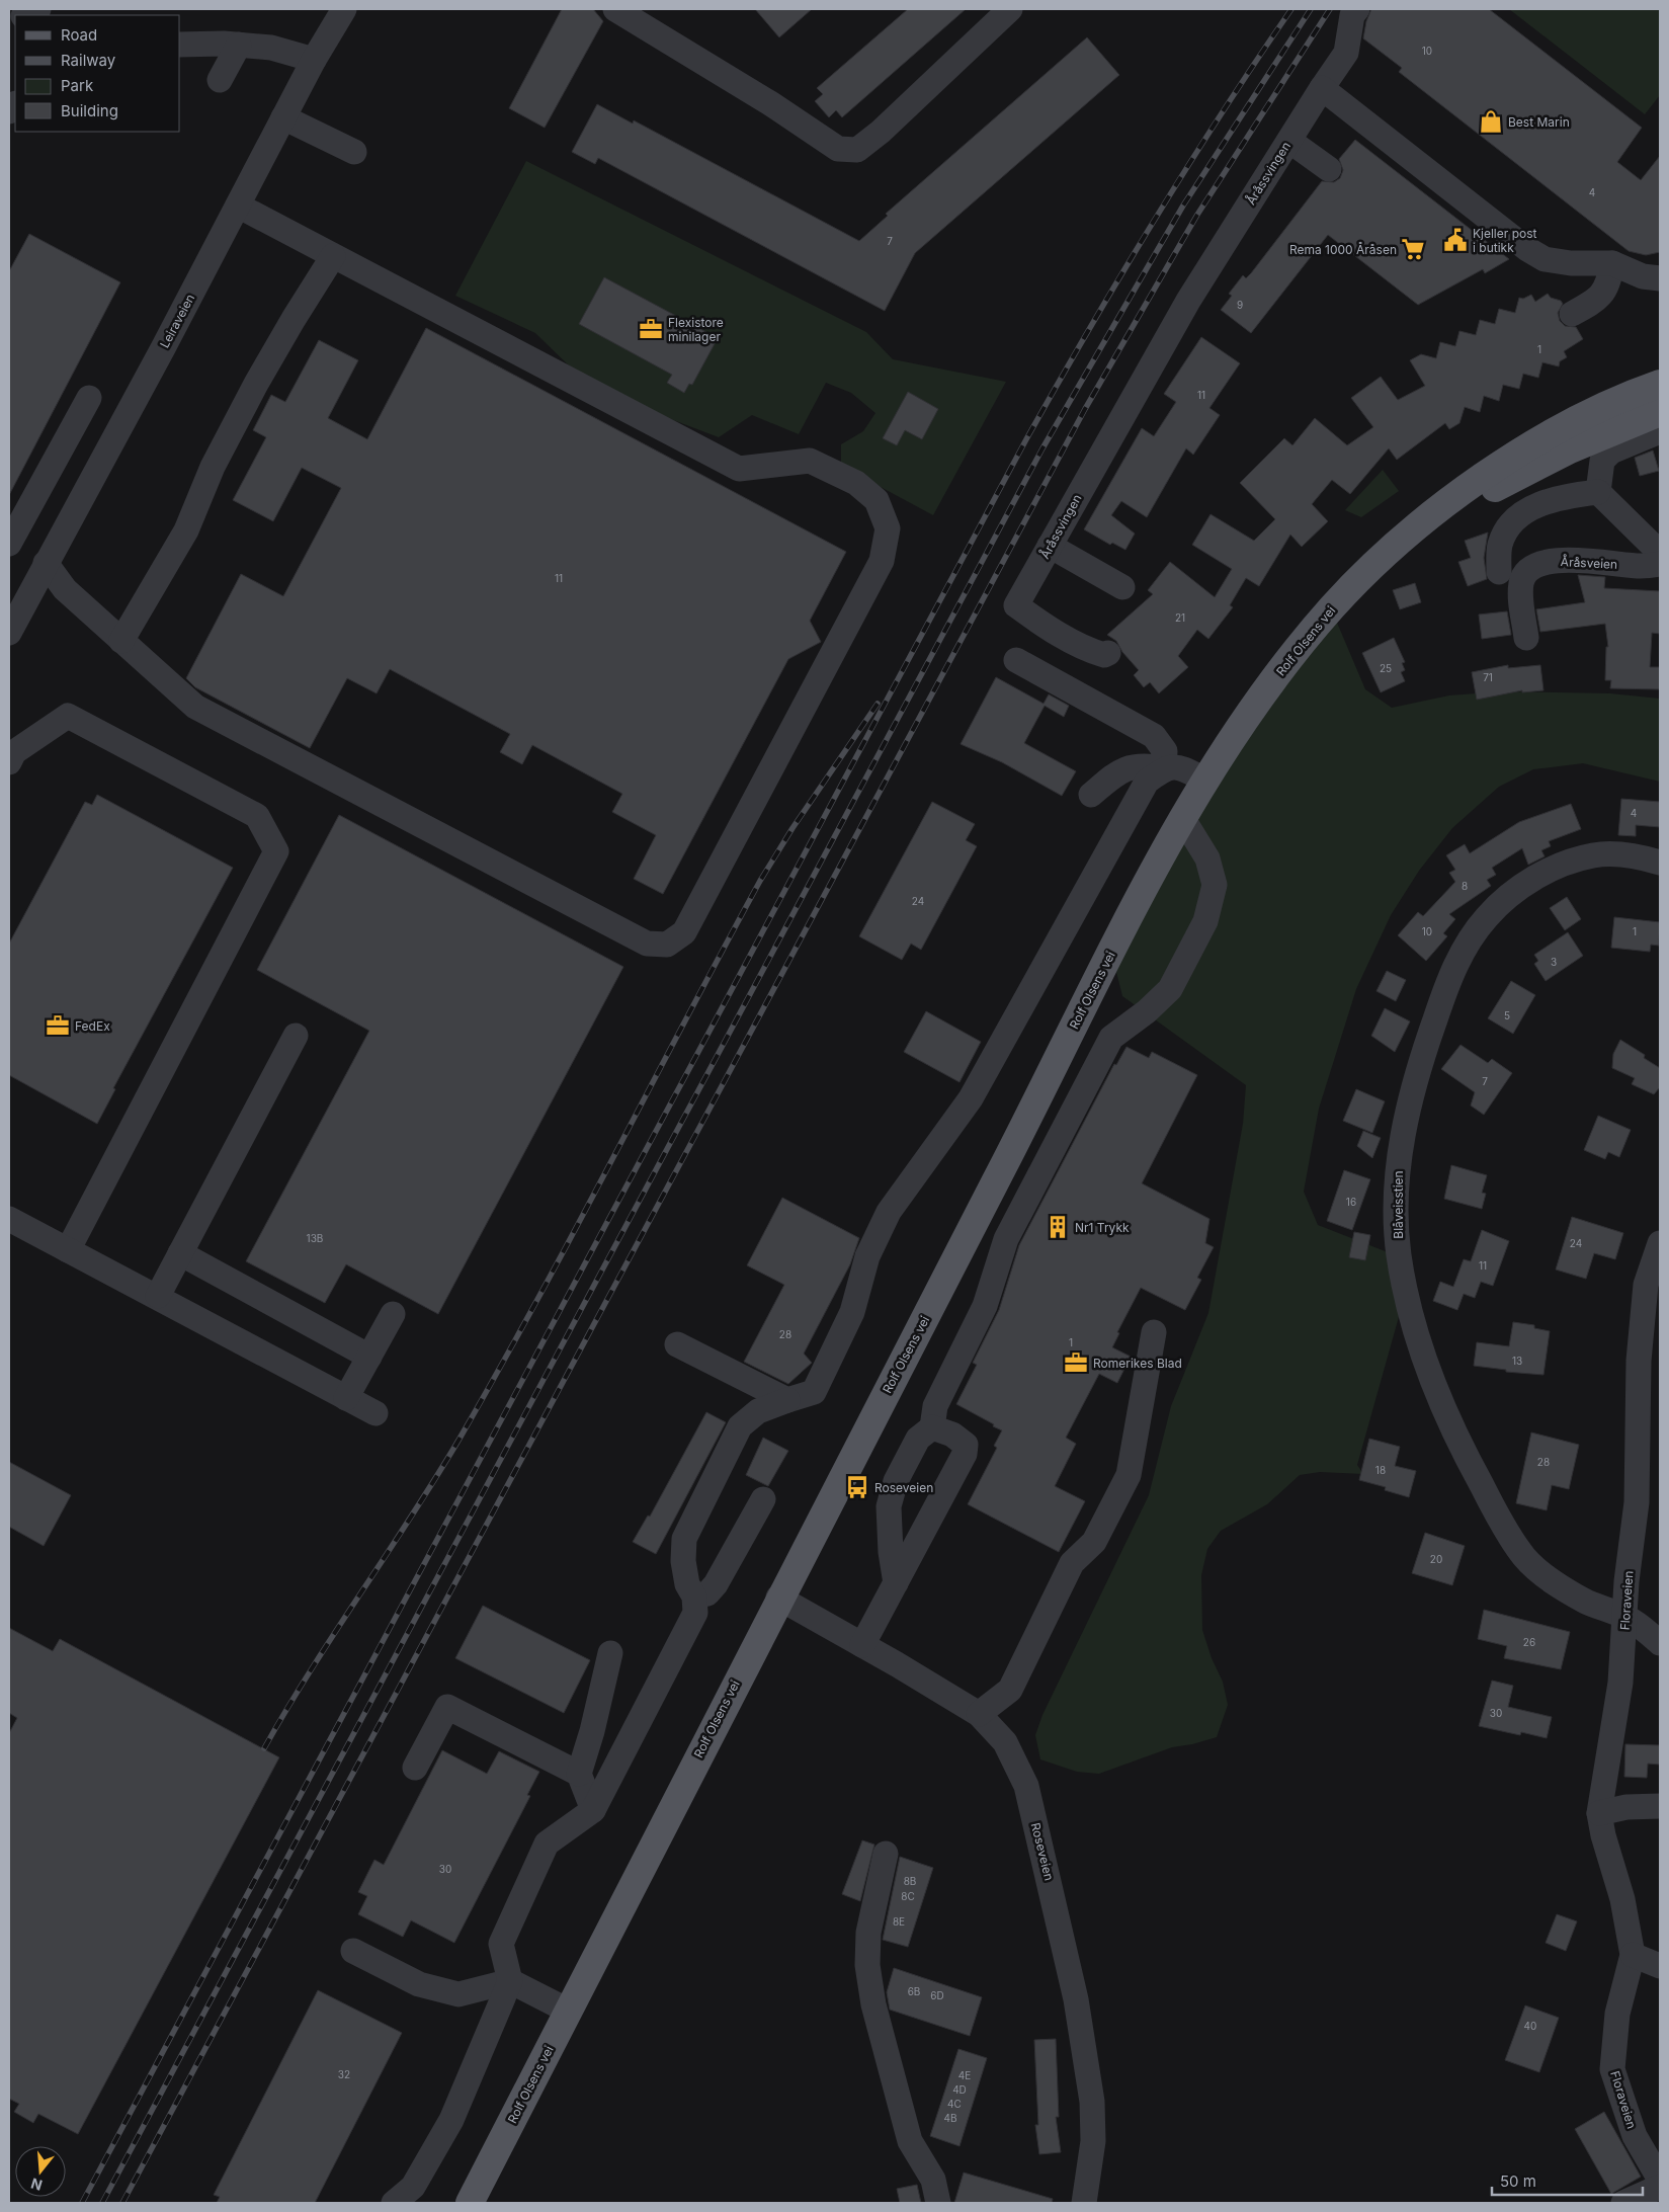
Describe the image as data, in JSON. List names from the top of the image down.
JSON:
{
  "streets": {
    "main road": ["Rolf Olsens vei"],
    "street": [
      "Åråssvingen",
      "Leiraveien",
      "Åråsveien",
      "Blåveisstien",
      "Floraveien",
      "Roseveien"
    ]
  },
  "crossings": [
    ["Rolf Olsens vei", "Roseveien"],
    ["Blåveisstien", "Floraveien"]
  ],
  "places": {
    "shop": ["Best Marin"],
    "public building": ["Kjeller post i butikk"],
    "supermarket": ["Rema 1000 Åråsen"],
    "office": ["Flexistore minilager", "FedEx", "Romerikes Blad"],
    "building": ["Nr1 Trykk"],
    "bus stop": ["Roseveien"]
  },
  "house_numbers": [
    "10",
    "4",
    "7",
    "9",
    "1",
    "11",
    "11",
    "21",
    "25",
    "71",
    "4",
    "8",
    "24",
    "10",
    "1",
    "3",
    "5",
    "7",
    "16",
    "13B",
    "24",
    "11",
    "28",
    "1",
    "13",
    "28",
    "18",
    "20",
    "26",
    "30",
    "30",
    "8B",
    "8C",
    "8E",
    "6B",
    "6D",
    "40",
    "32",
    "4E",
    "4D",
    "4C",
    "4B"
  ],
  "legend": [
    "Road",
    "Railway",
    "Park",
    "Building"
  ],
  "scale_bar": "50 m",
  "north": "bottom"
}
